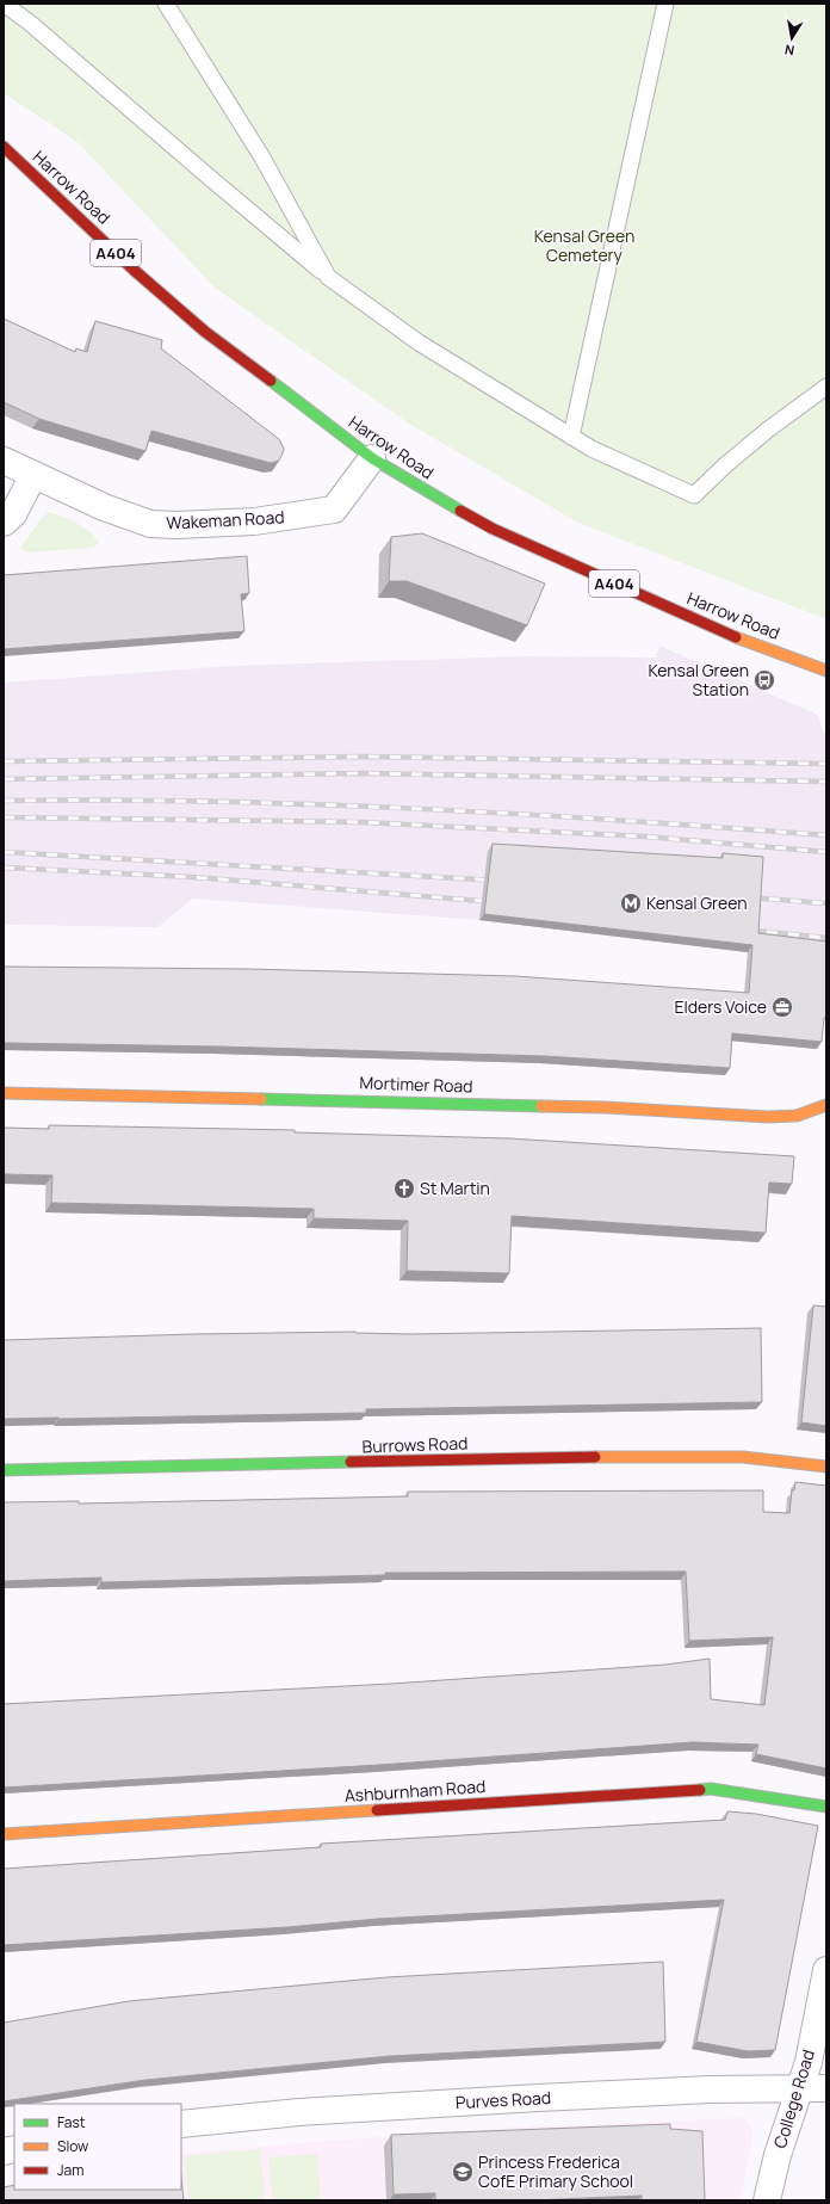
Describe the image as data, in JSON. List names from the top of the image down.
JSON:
{
  "streets": {
    "main road": [
      "Harrow Road",
      "A404",
      "Mortimer Road",
      "Burrows Road",
      "Ashburnham Road"
    ],
    "street": ["Wakeman Road", "College Road", "Purves Road"]
  },
  "crossings": [
    ["Harrow Road", "Wakeman Road"],
    ["College Road", "Purves Road"]
  ],
  "parks": ["Kensal Green Cemetery"],
  "places": {
    "bus stop": ["Kensal Green Station"],
    "metro station": ["Kensal Green"],
    "office": ["Elders Voice"],
    "church": ["St Martin"],
    "school or university": ["Princess Frederica CofE Primary School"]
  },
  "legend": ["Fast", "Slow", "Jam"],
  "north": "bottom"
}
